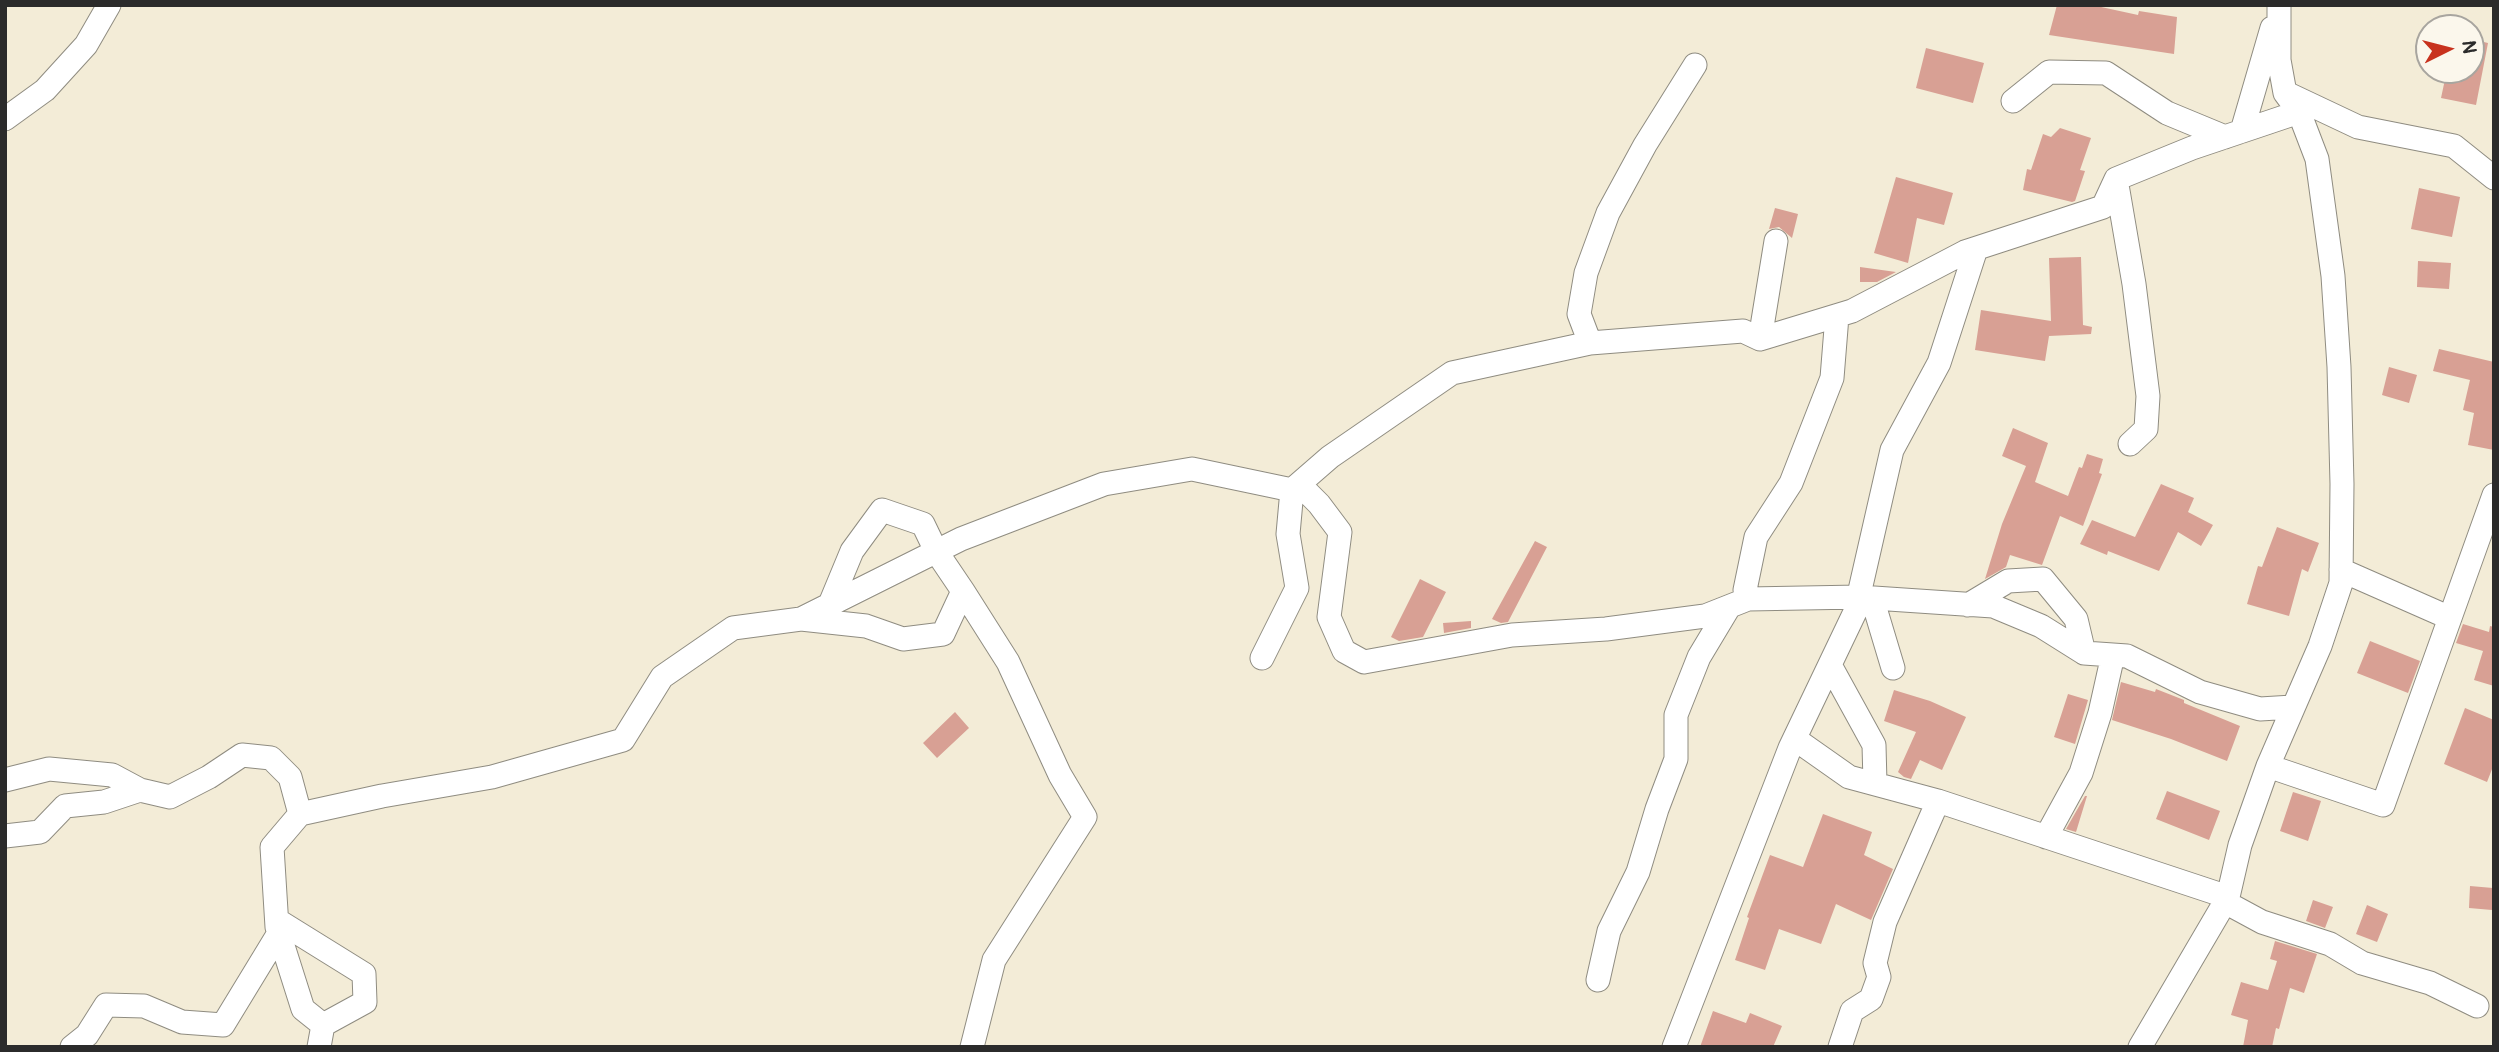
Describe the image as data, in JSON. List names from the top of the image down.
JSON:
{
  "north": "right"
}
